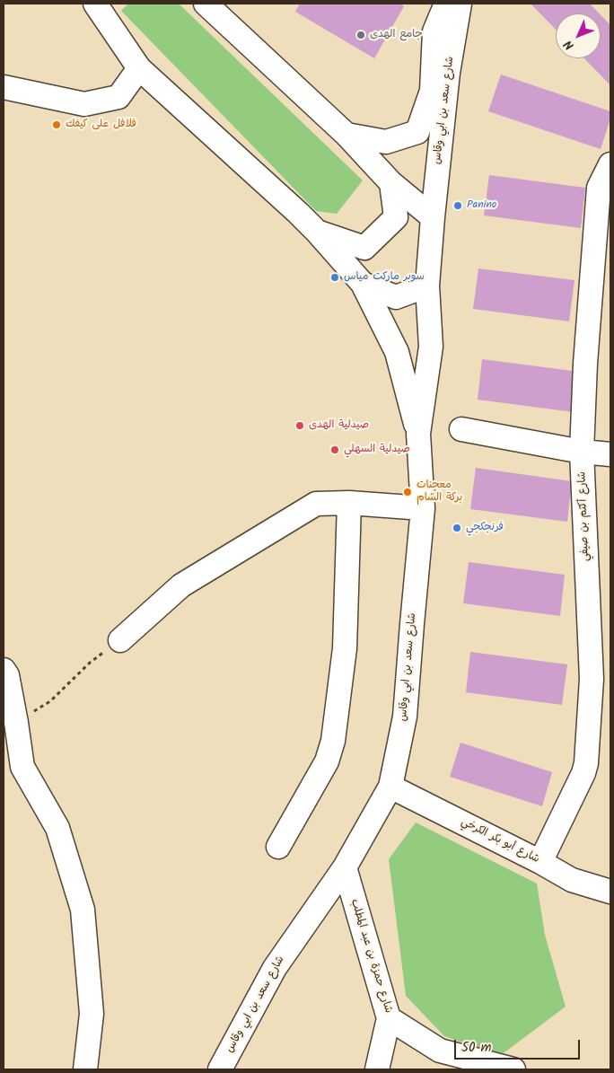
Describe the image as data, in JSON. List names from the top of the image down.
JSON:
{
  "streets": {
    "street": [
      "شارع سعد بن ابي وقاس",
      "شارع أكثم بن صيفي",
      "شارع أبو بكر الكرخي",
      "شارع حمزة بن عبد المطلب"
    ]
  },
  "crossings": [
    ["شارع سعد بن ابي وقاس", "شارع أبو بكر الكرخي"],
    ["شارع سعد بن ابي وقاس", "شارع حمزة بن عبد المطلب"],
    ["شارع أكثم بن صيفي", "شارع أبو بكر الكرخي"]
  ],
  "places": [
    "جامع الهدى",
    "فلافل على كيفك",
    "Panino",
    "سوبر ماركت مياس",
    "صيدلية الهدى",
    "صيدلية السهلي",
    "معجنات بركة الشام",
    "فرنجكجي"
  ],
  "scale_bar": "50 m",
  "north": "bottom left"
}
